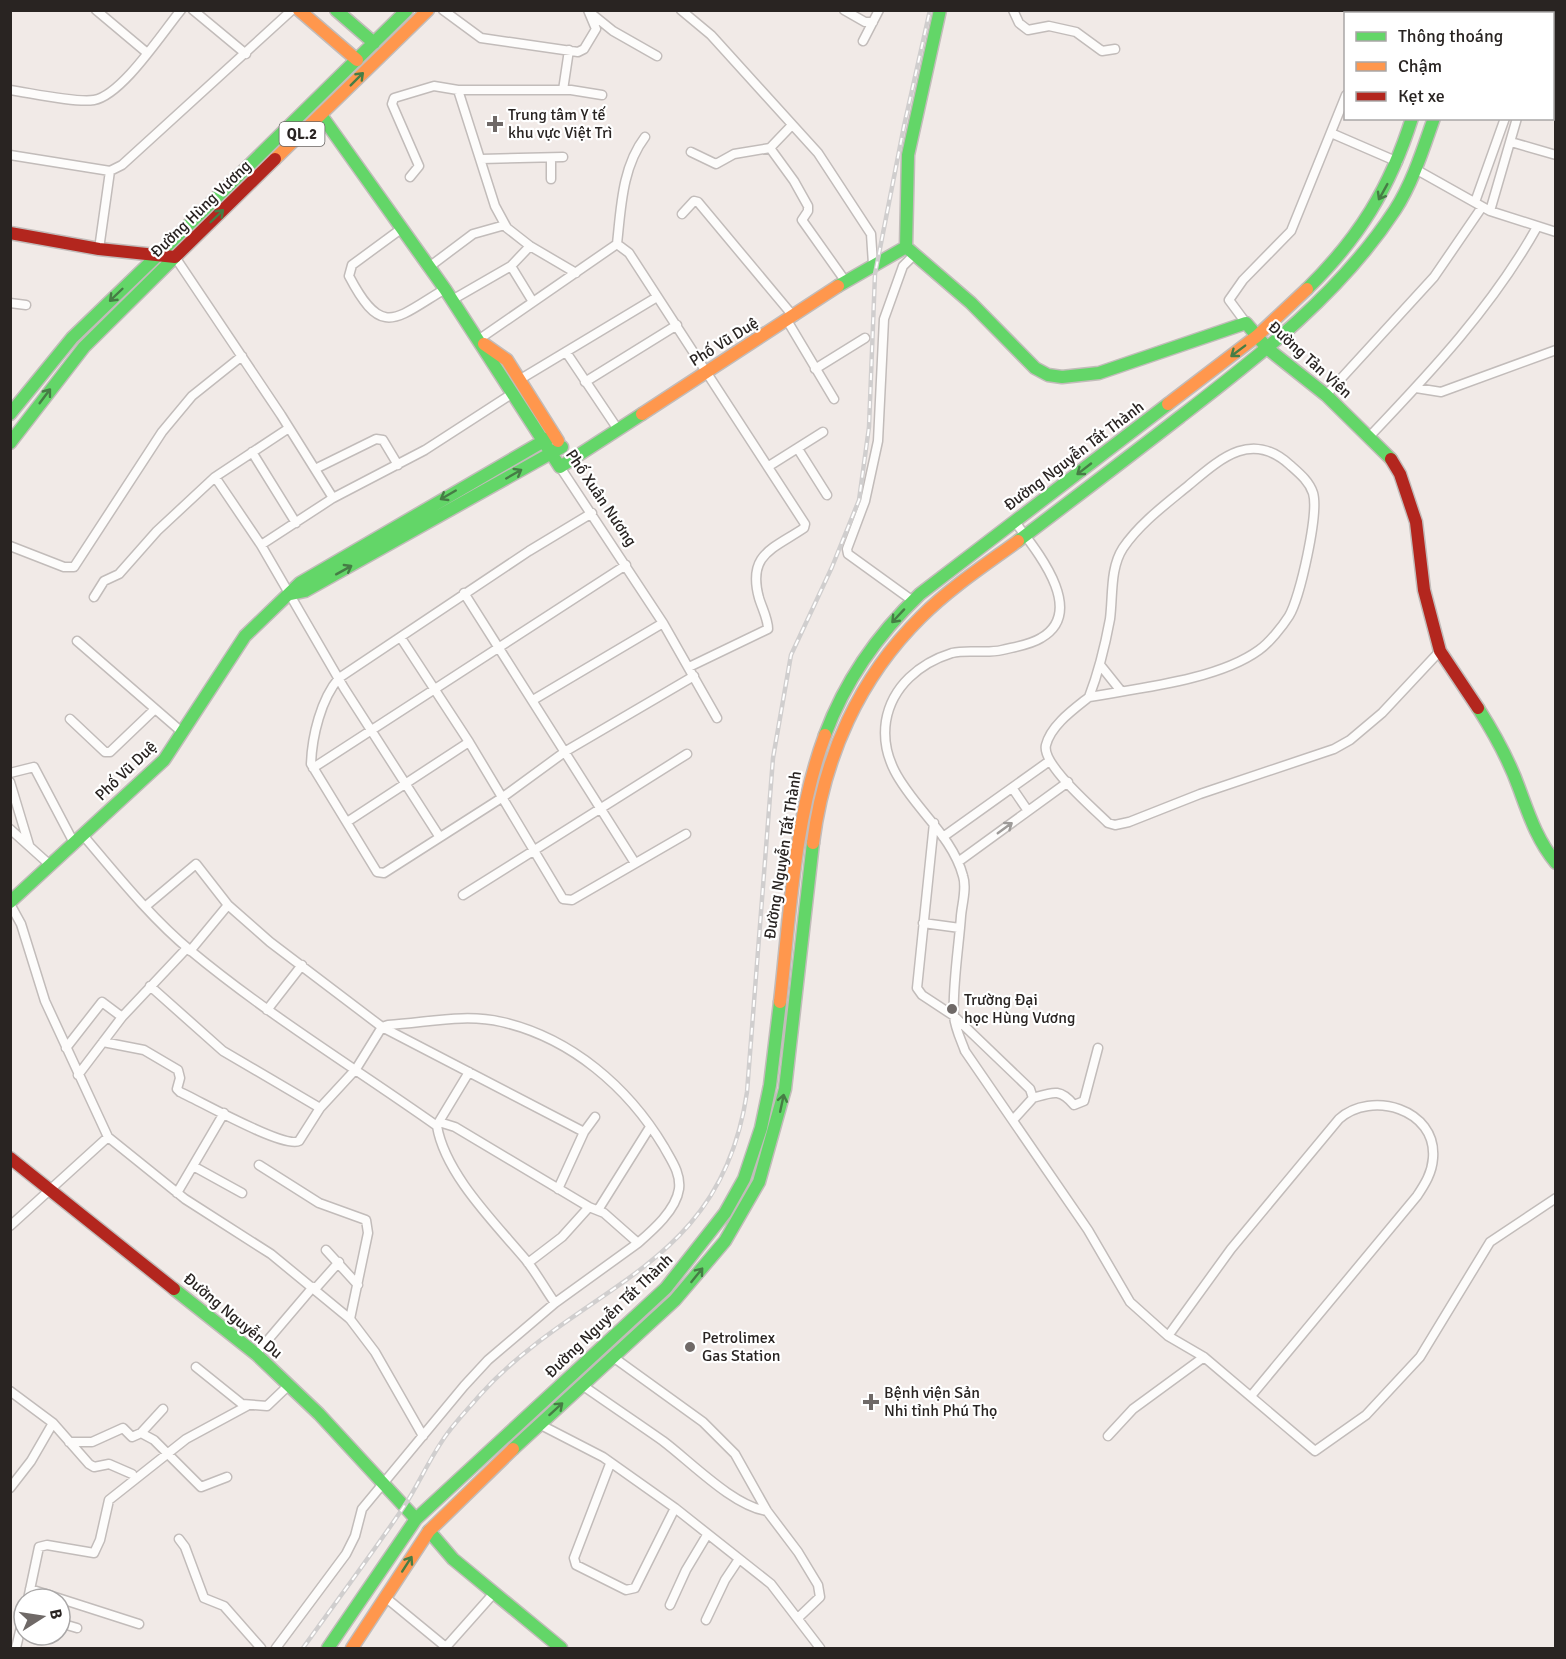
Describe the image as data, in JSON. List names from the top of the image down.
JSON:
{
  "streets": {
    "main road": [
      "QL.2",
      "Đường Hùng Vương",
      "Phố Vũ Duệ",
      "Đường Tản Viên",
      "Đường Nguyễn Tất Thành",
      "Phố Xuân Nương",
      "Đường Nguyễn Du"
    ]
  },
  "crossings": [
    ["Đường Hùng Vương", "Phố Xuân Nương"],
    ["Phố Vũ Duệ", "Đường Tản Viên"],
    ["Phố Vũ Duệ", "Phố Xuân Nương"],
    ["Đường Tản Viên", "Đường Nguyễn Tất Thành"],
    ["Đường Nguyễn Tất Thành", "Đường Nguyễn Du"]
  ],
  "places": {
    "health": ["Trung tâm Y tế khu vực Việt Trì", "Bệnh viện Sản Nhi tỉnh Phú Thọ"],
    "other": ["Trường Đại học Hùng Vương", "Petrolimex Gas Station"]
  },
  "legend": ["Thông thoáng", "Chậm", "Kẹt xe"],
  "north": "right"
}
